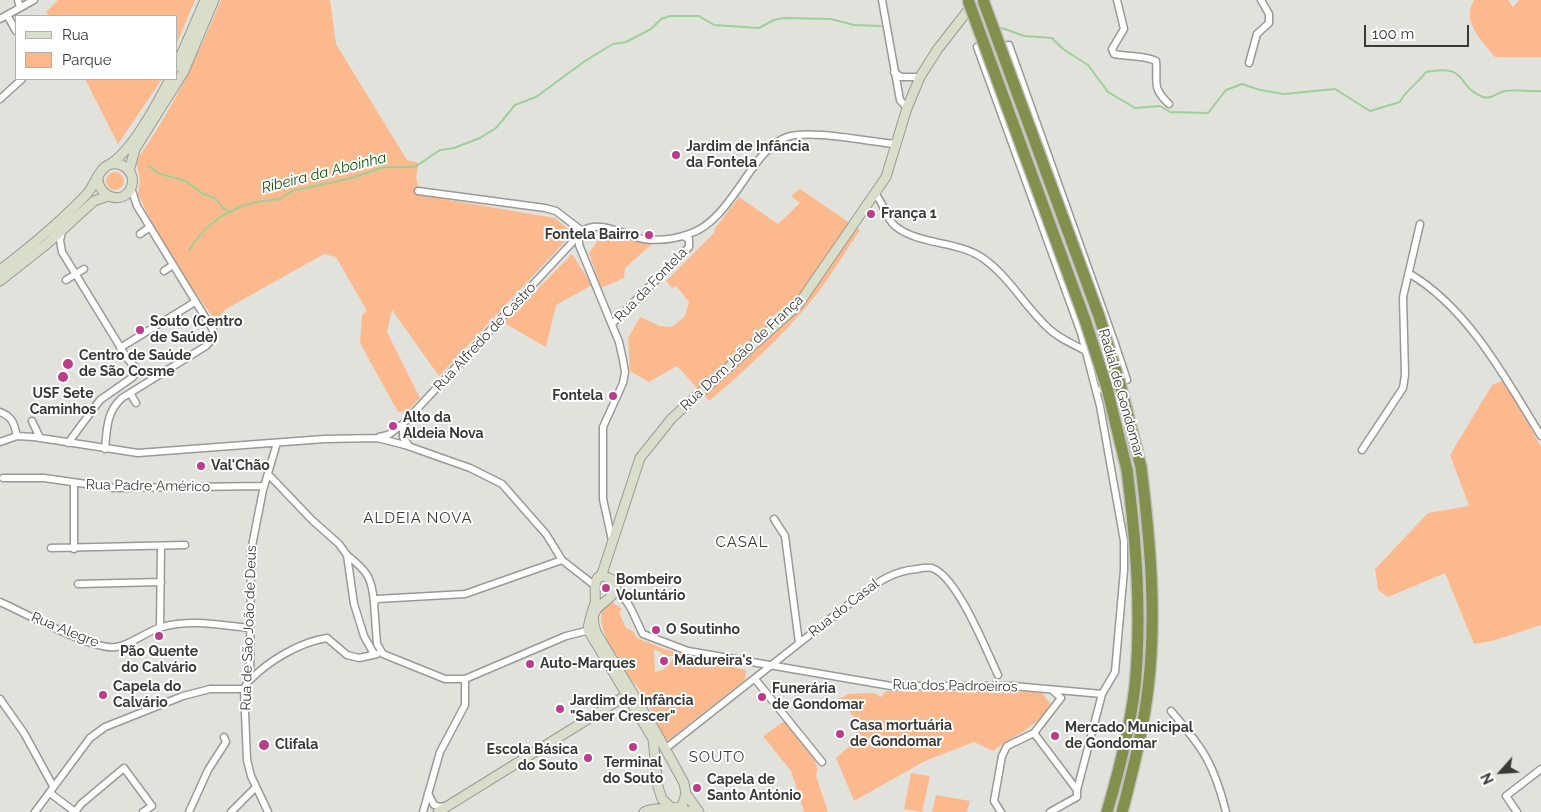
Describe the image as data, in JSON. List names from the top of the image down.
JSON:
{
  "streets": {
    "highway": ["Radial de Gondomar"],
    "main road": ["Rua Dom João de França"],
    "street": [
      "Rua da Fontela",
      "Rua Alfredo de Castro",
      "Rua Padre Américo",
      "Rua do Casal",
      "Rua de São João de Deus",
      "Rua Alegre",
      "Rua dos Padroeiros"
    ]
  },
  "crossings": [
    ["Rua da Fontela", "Rua Alfredo de Castro"],
    ["Rua da Fontela", "Rua Dom João de França"],
    ["Rua Dom João de França", "Rua dos Padroeiros"],
    ["Rua Padre Américo", "Rua de São João de Deus"],
    ["Rua do Casal", "Rua dos Padroeiros"],
    ["Rua de São João de Deus", "Rua Alegre"]
  ],
  "districts": ["ALDEIA NOVA", "CASAL", "SOUTO"],
  "water": ["Ribeira da Aboinha"],
  "places": [
    "Jardim de Infância da Fontela",
    "França 1",
    "Fontela Bairro",
    "Souto (Centro de Saúde)",
    "Centro de Saúde de São Cosme",
    "USF Sete Caminhos",
    "Fontela",
    "Alto da Aldeia Nova",
    "Val'Chão",
    "Bombeiro Voluntário",
    "O Soutinho",
    "Pão Quente do Calvário",
    "Madureira's",
    "Auto-Marques",
    "Capela do Calvário",
    "Funerária de Gondomar",
    "Jardim de Infância \"Saber Crescer\"",
    "Casa mortuária de Gondomar",
    "Mercado Municipal de Gondomar",
    "Clifala",
    "Terminal do Souto",
    "Escola Básica do Souto",
    "Capela de Santo António"
  ],
  "legend": ["Rua", "Parque"],
  "scale_bar": "100 m",
  "north": "bottom left"
}
